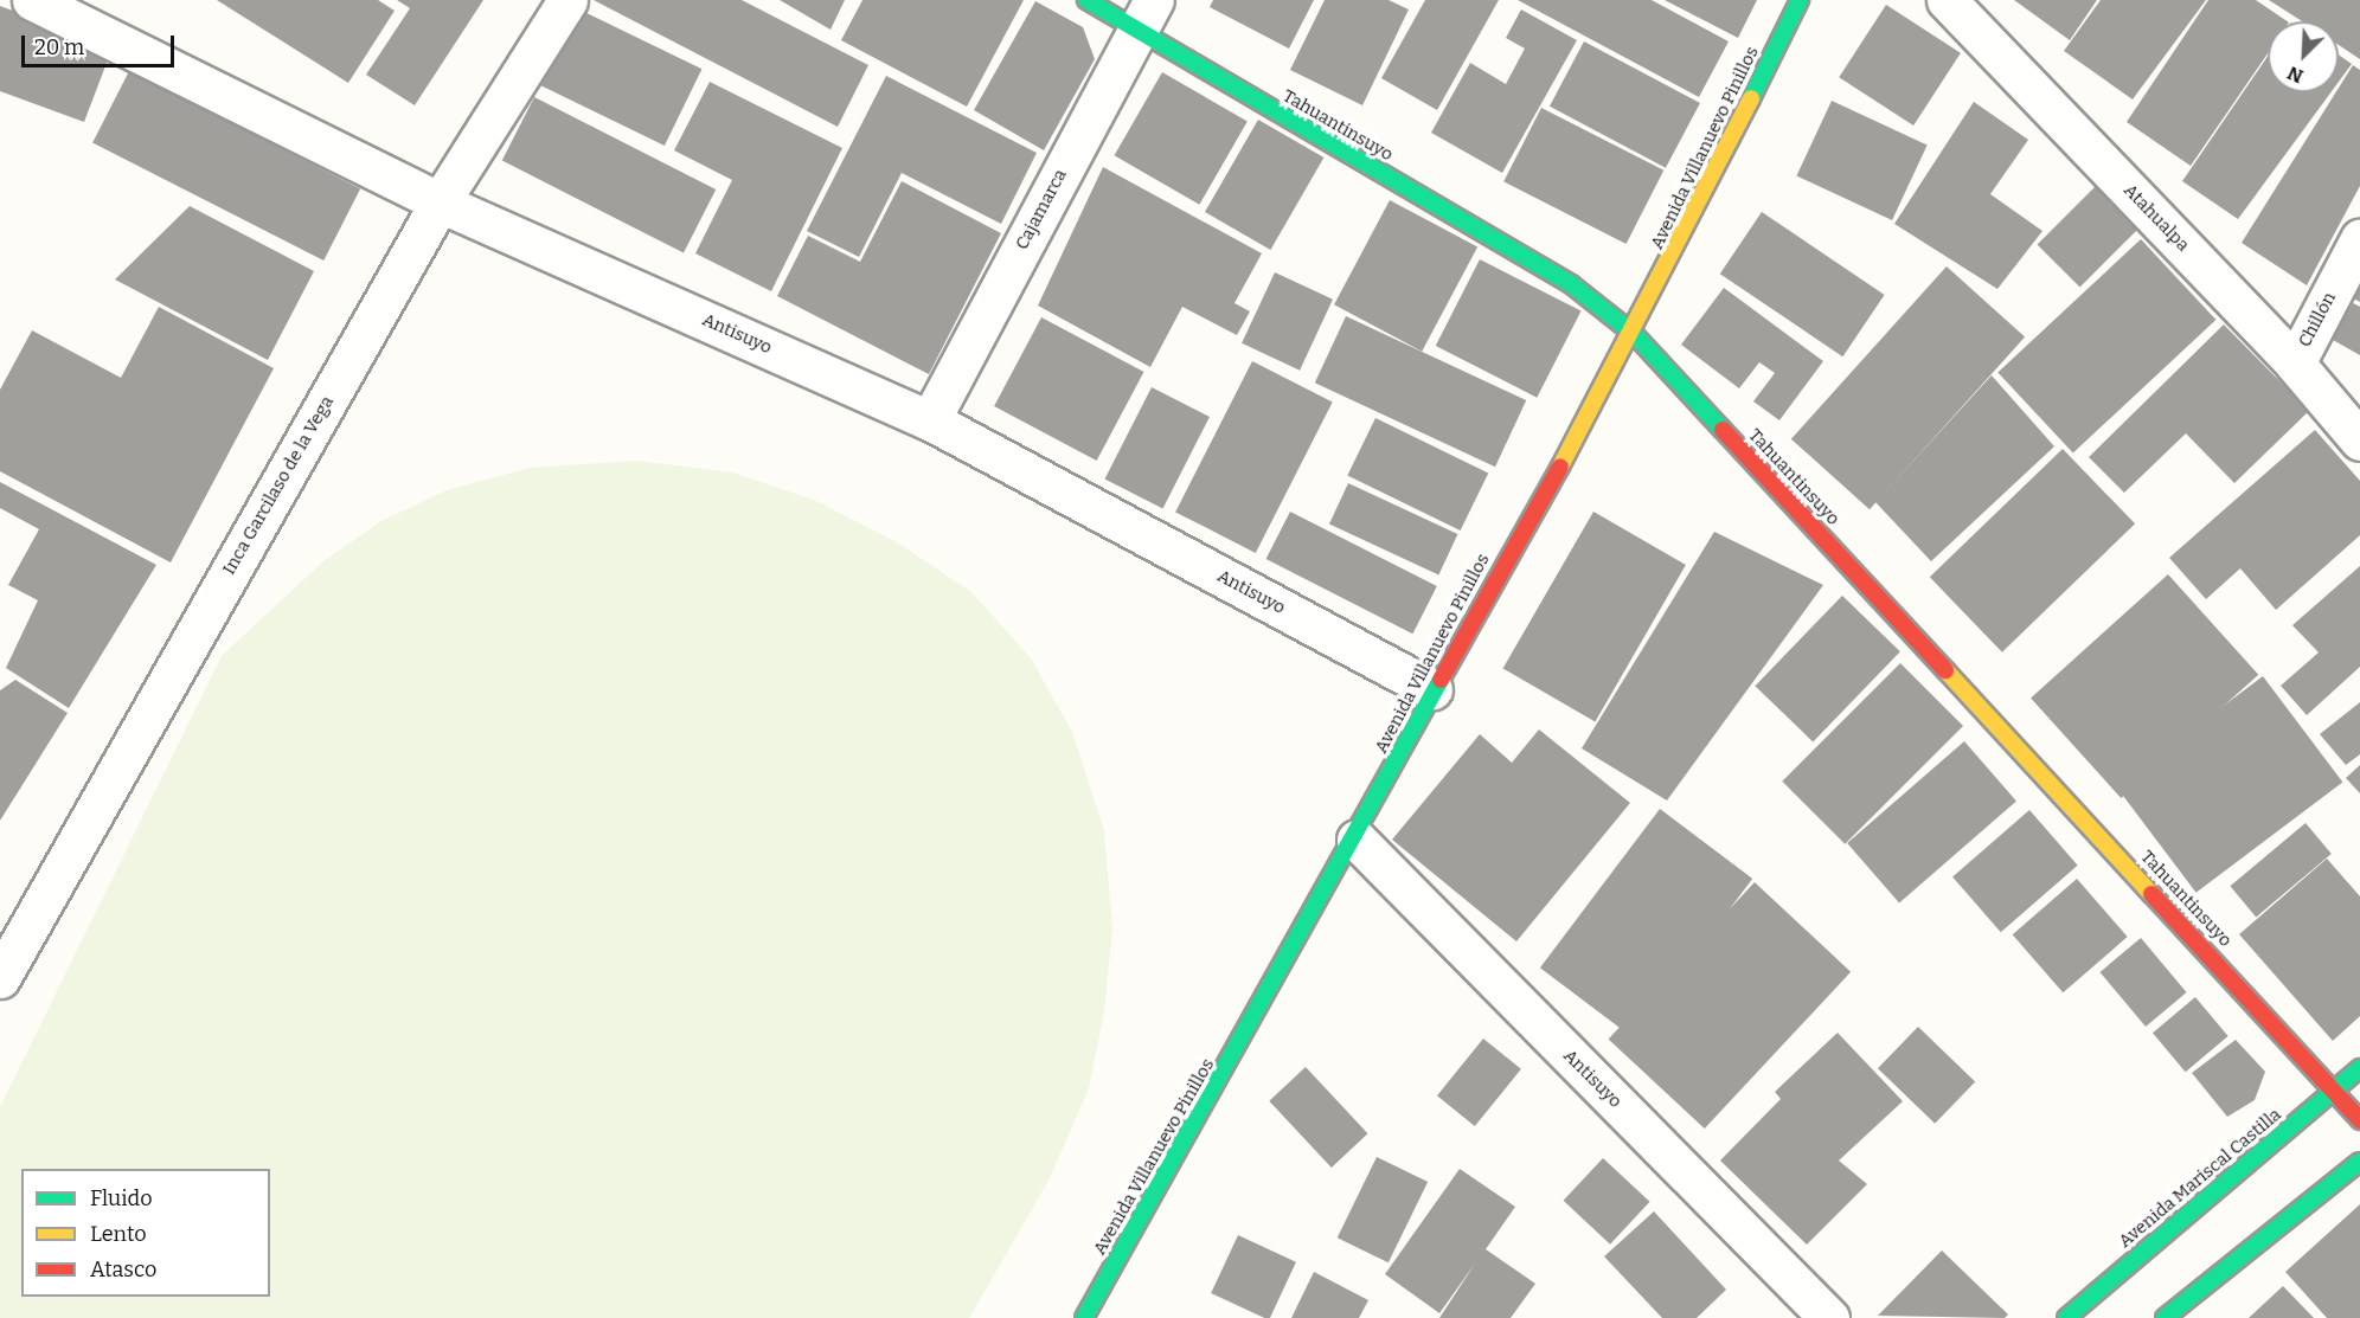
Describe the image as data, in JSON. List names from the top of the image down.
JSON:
{
  "streets": {
    "street": [
      "Tahuantinsuyo",
      "Avenida Villanuevo Pinillos",
      "Cajamarca",
      "Atahualpa",
      "Chillón",
      "Antisuyo",
      "Inca Garcilaso de la Vega",
      "Avenida Mariscal Castilla"
    ]
  },
  "crossings": [
    ["Tahuantinsuyo", "Avenida Villanuevo Pinillos"],
    ["Tahuantinsuyo", "Cajamarca"],
    ["Tahuantinsuyo", "Avenida Mariscal Castilla"],
    ["Avenida Villanuevo Pinillos", "Antisuyo"],
    ["Cajamarca", "Antisuyo"],
    ["Atahualpa", "Chillón"],
    ["Antisuyo", "Inca Garcilaso de la Vega"]
  ],
  "legend": ["Fluido", "Lento", "Atasco"],
  "scale_bar": "20 m",
  "north": "bottom left"
}
